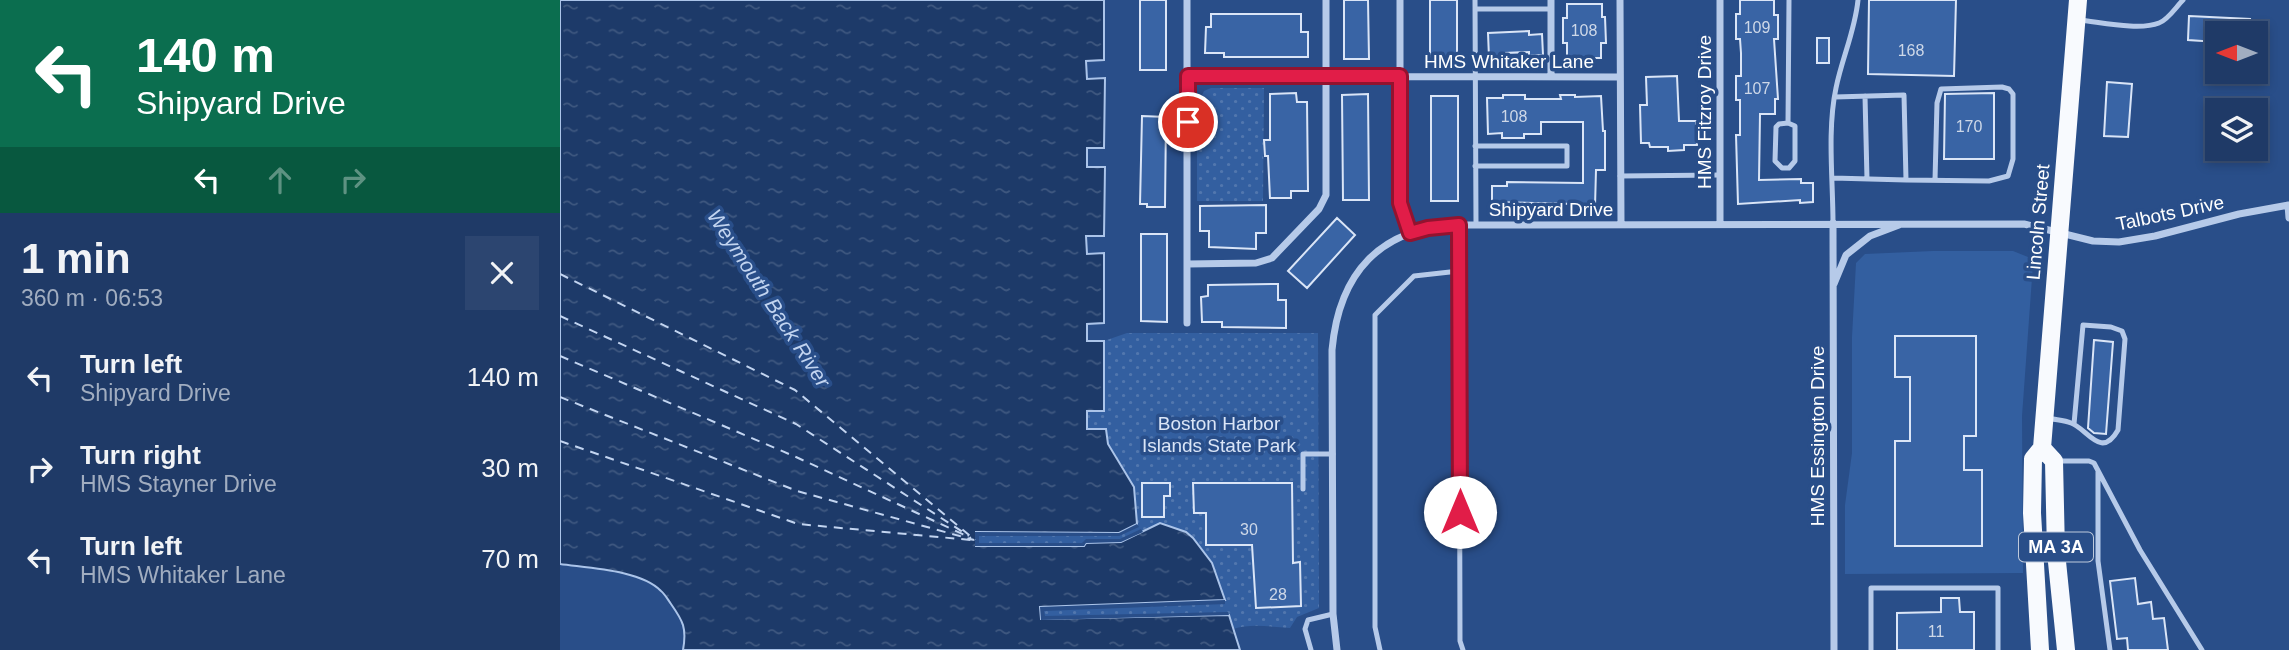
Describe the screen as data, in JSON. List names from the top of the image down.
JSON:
{
  "streets": {
    "main road": ["Lincoln Street", "MA 3A"],
    "street": [
      "HMS Whitaker Lane",
      "HMS Fitzroy Drive",
      "Shipyard Drive",
      "Talbots Drive",
      "HMS Essington Drive"
    ]
  },
  "crossings": [
    ["HMS Fitzroy Drive", "Shipyard Drive"],
    ["Shipyard Drive", "Talbots Drive"],
    ["Shipyard Drive", "Lincoln Street"],
    ["Shipyard Drive", "HMS Essington Drive"],
    ["Talbots Drive", "Lincoln Street"]
  ],
  "water": ["Weymouth Back River"],
  "parks": ["Boston Harbor Islands State Park"],
  "house_numbers": [
    "109",
    "108",
    "168",
    "107",
    "108",
    "170",
    "30",
    "28",
    "11"
  ],
  "north": "left",
  "page": {
    "turn": ["140 m", "Shipyard Drive"],
    "heading": ["1 min", "360 m · 06:53"],
    "list": [
      {
        "name": "Turn left",
        "note": "Shipyard Drive",
        "value": "140 m"
      },
      {
        "name": "Turn right",
        "note": "HMS Stayner Drive",
        "value": "30 m"
      },
      {
        "name": "Turn left",
        "note": "HMS Whitaker Lane",
        "value": "70 m"
      }
    ]
  }
}
